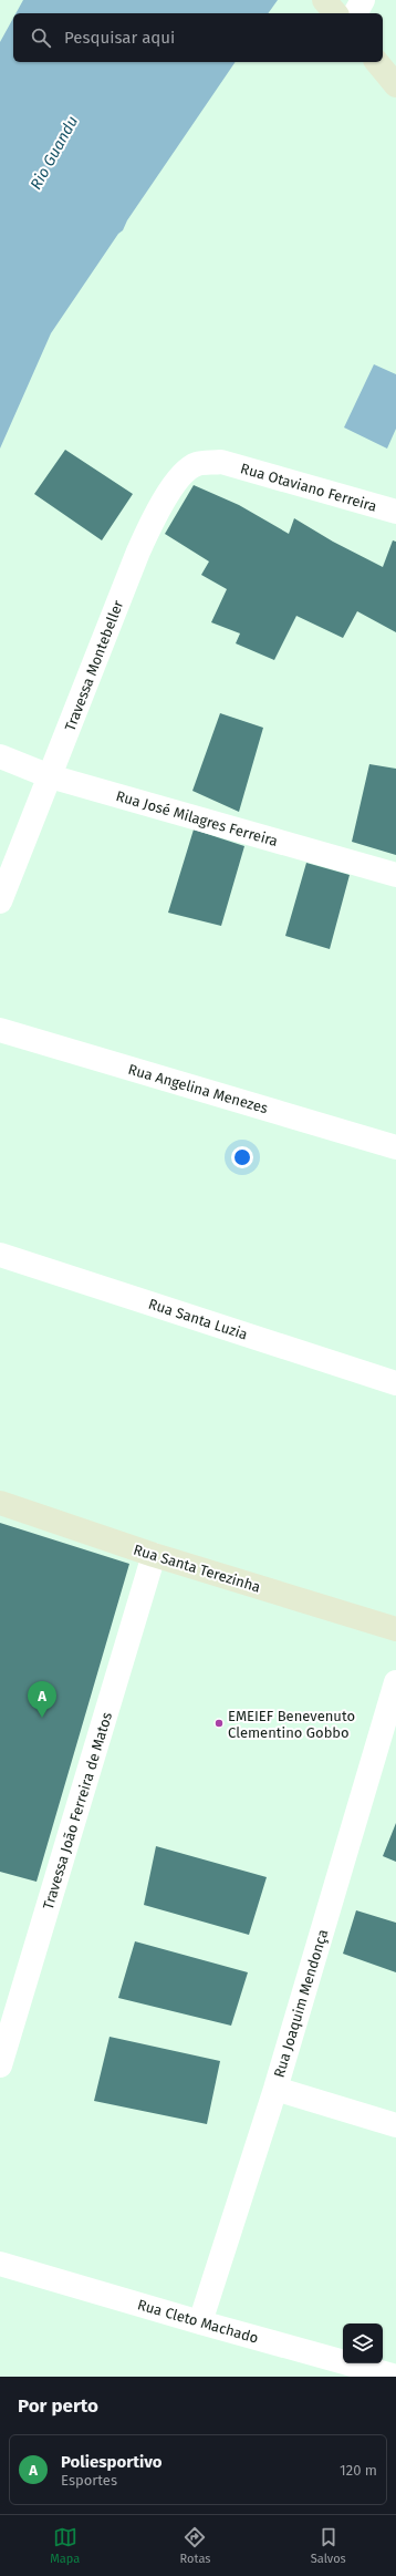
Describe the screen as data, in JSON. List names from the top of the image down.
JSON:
{
  "streets": {
    "street": [
      "Rua Otaviano Ferreira",
      "Travessa Montebeller",
      "Rua José Milagres Ferreira",
      "Rua Angelina Menezes",
      "Rua Santa Luzia",
      "Rua Santa Terezinha",
      "Travessa João Ferreira de Matos",
      "Rua Joaquim Mendonça",
      "Rua Cleto Machado"
    ]
  },
  "crossings": [
    ["Rua Otaviano Ferreira", "Travessa Montebeller"],
    ["Travessa Montebeller", "Rua José Milagres Ferreira"],
    ["Rua Santa Terezinha", "Travessa João Ferreira de Matos"],
    ["Rua Joaquim Mendonça", "Rua Cleto Machado"]
  ],
  "water": ["Rio Guandu"],
  "places": ["EMEIEF Benevenuto Clementino Gobbo"],
  "page": {
    "search": "Pesquisar aqui",
    "pins": "A",
    "heading": "Por perto",
    "list": [
      {
        "mark": "A",
        "name": "Poliesportivo",
        "note": "Esportes",
        "value": "120 m"
      }
    ],
    "nav": ["Mapa", "Rotas", "Salvos"]
  }
}
